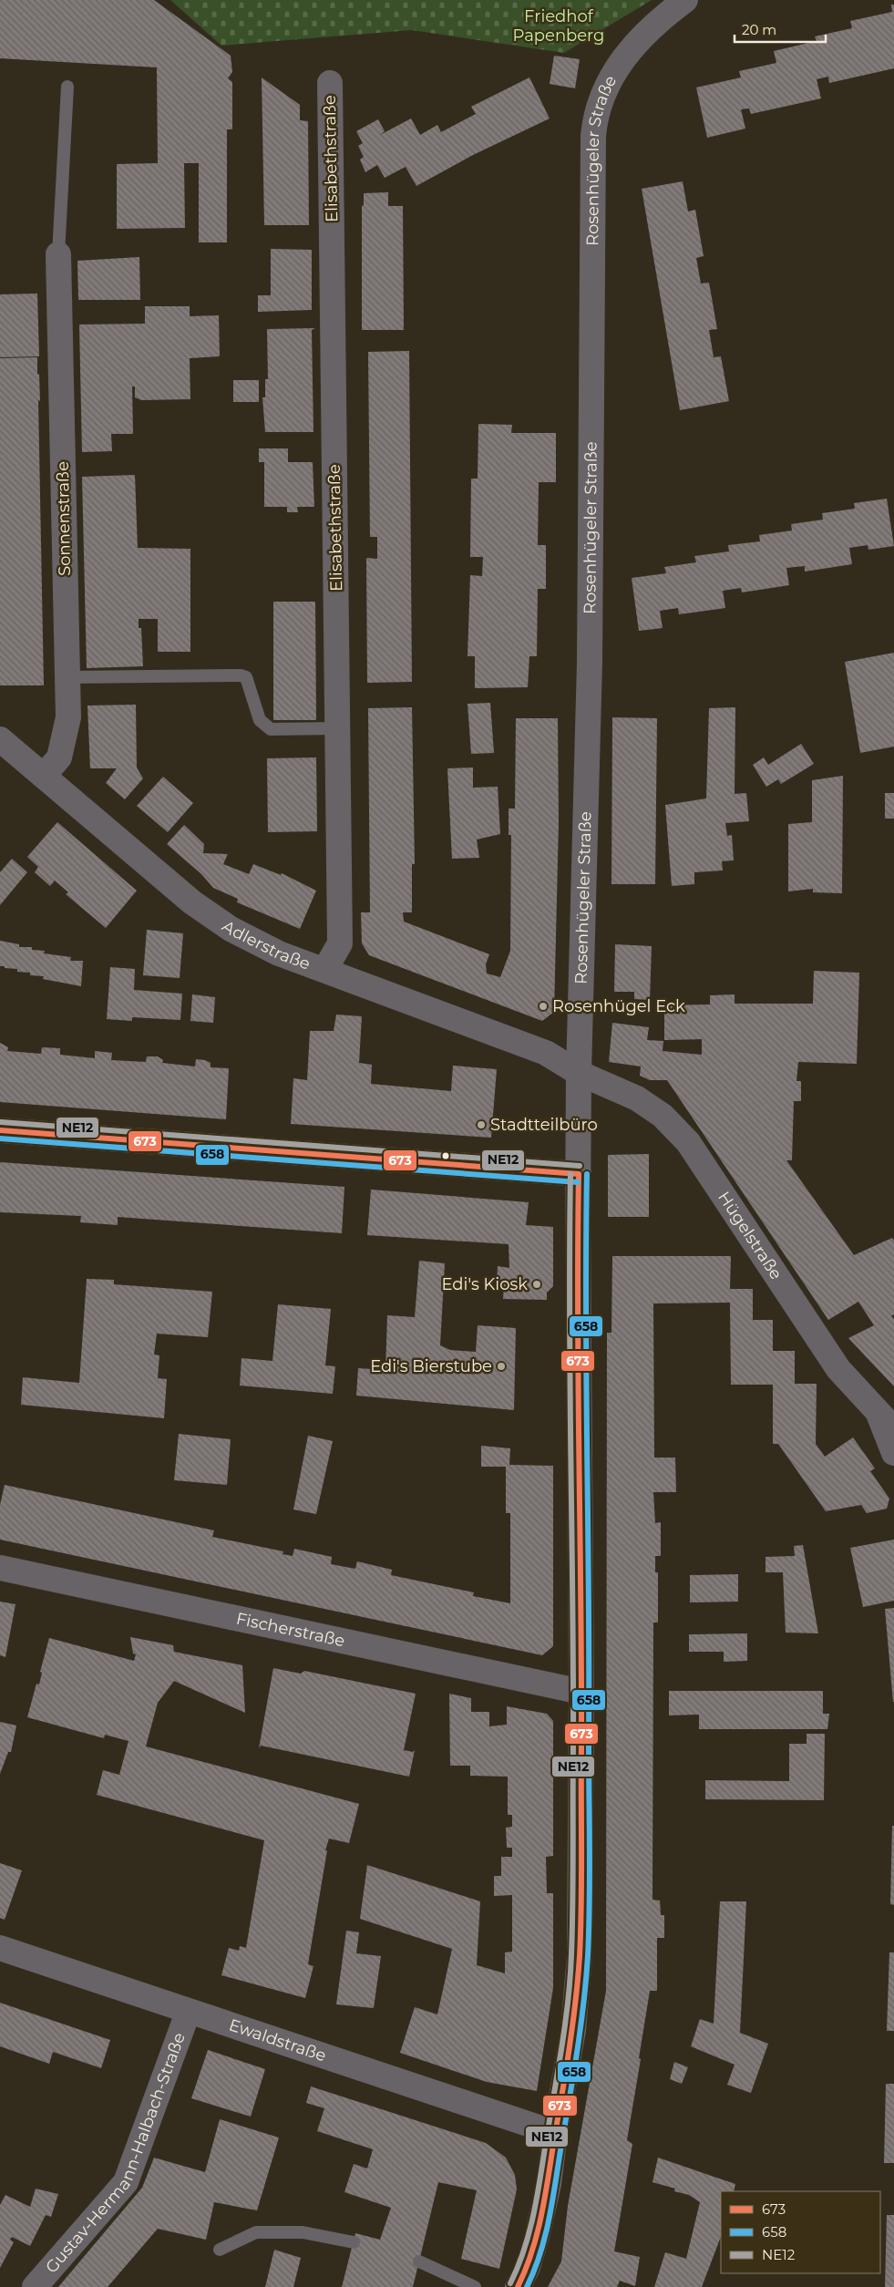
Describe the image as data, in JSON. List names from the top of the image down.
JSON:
{
  "streets": {
    "street": [
      "Elisabethstraße",
      "Rosenhügeler Straße",
      "Sonnenstraße",
      "Adlerstraße",
      "Hügelstraße",
      "Fischerstraße",
      "Ewaldstraße",
      "Gustav-Hermann-Halbach-Straße"
    ]
  },
  "crossings": [
    ["Elisabethstraße", "Adlerstraße"],
    ["Rosenhügeler Straße", "Adlerstraße"],
    ["Rosenhügeler Straße", "Hügelstraße"],
    ["Rosenhügeler Straße", "Fischerstraße"],
    ["Rosenhügeler Straße", "Ewaldstraße"],
    ["Sonnenstraße", "Adlerstraße"],
    ["Adlerstraße", "Hügelstraße"],
    ["Ewaldstraße", "Gustav-Hermann-Halbach-Straße"]
  ],
  "parks": ["Friedhof Papenberg"],
  "places": [
    "Rosenhügel Eck",
    "Stadtteilbüro",
    "Edi's Kiosk",
    "Edi's Bierstube"
  ],
  "lines": ["transit line NE12", "transit line 673", "transit line 658"],
  "legend": ["673", "658", "NE12"],
  "scale_bar": "20 m"
}
